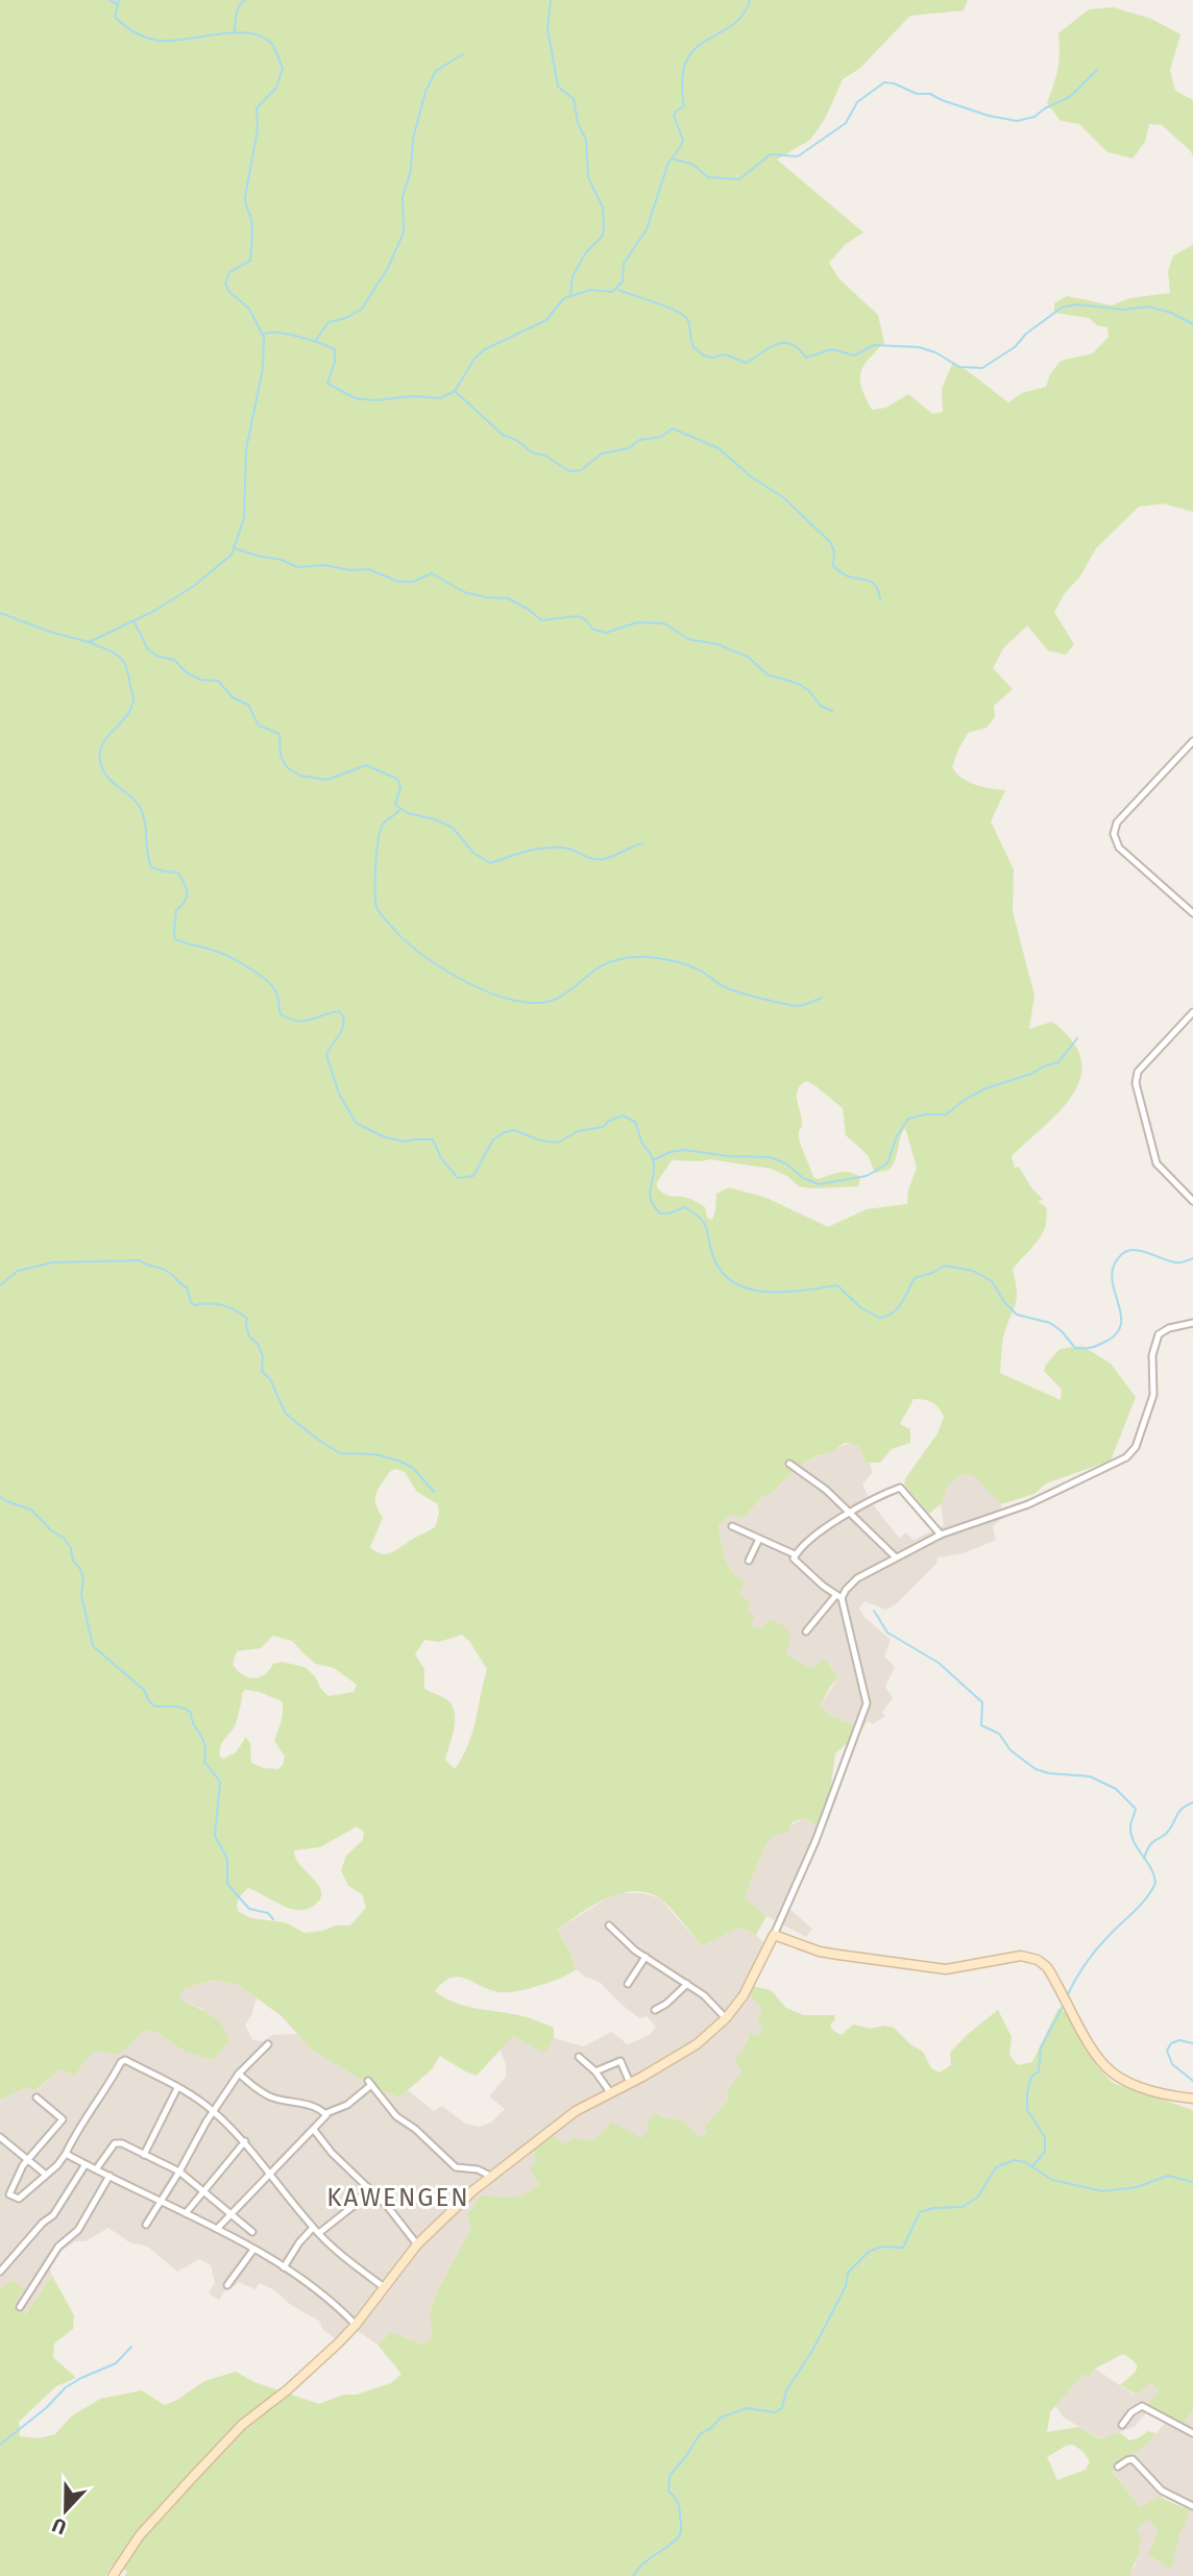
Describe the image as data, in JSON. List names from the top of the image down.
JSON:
{
  "districts": ["KAWENGEN"],
  "north": "bottom"
}
